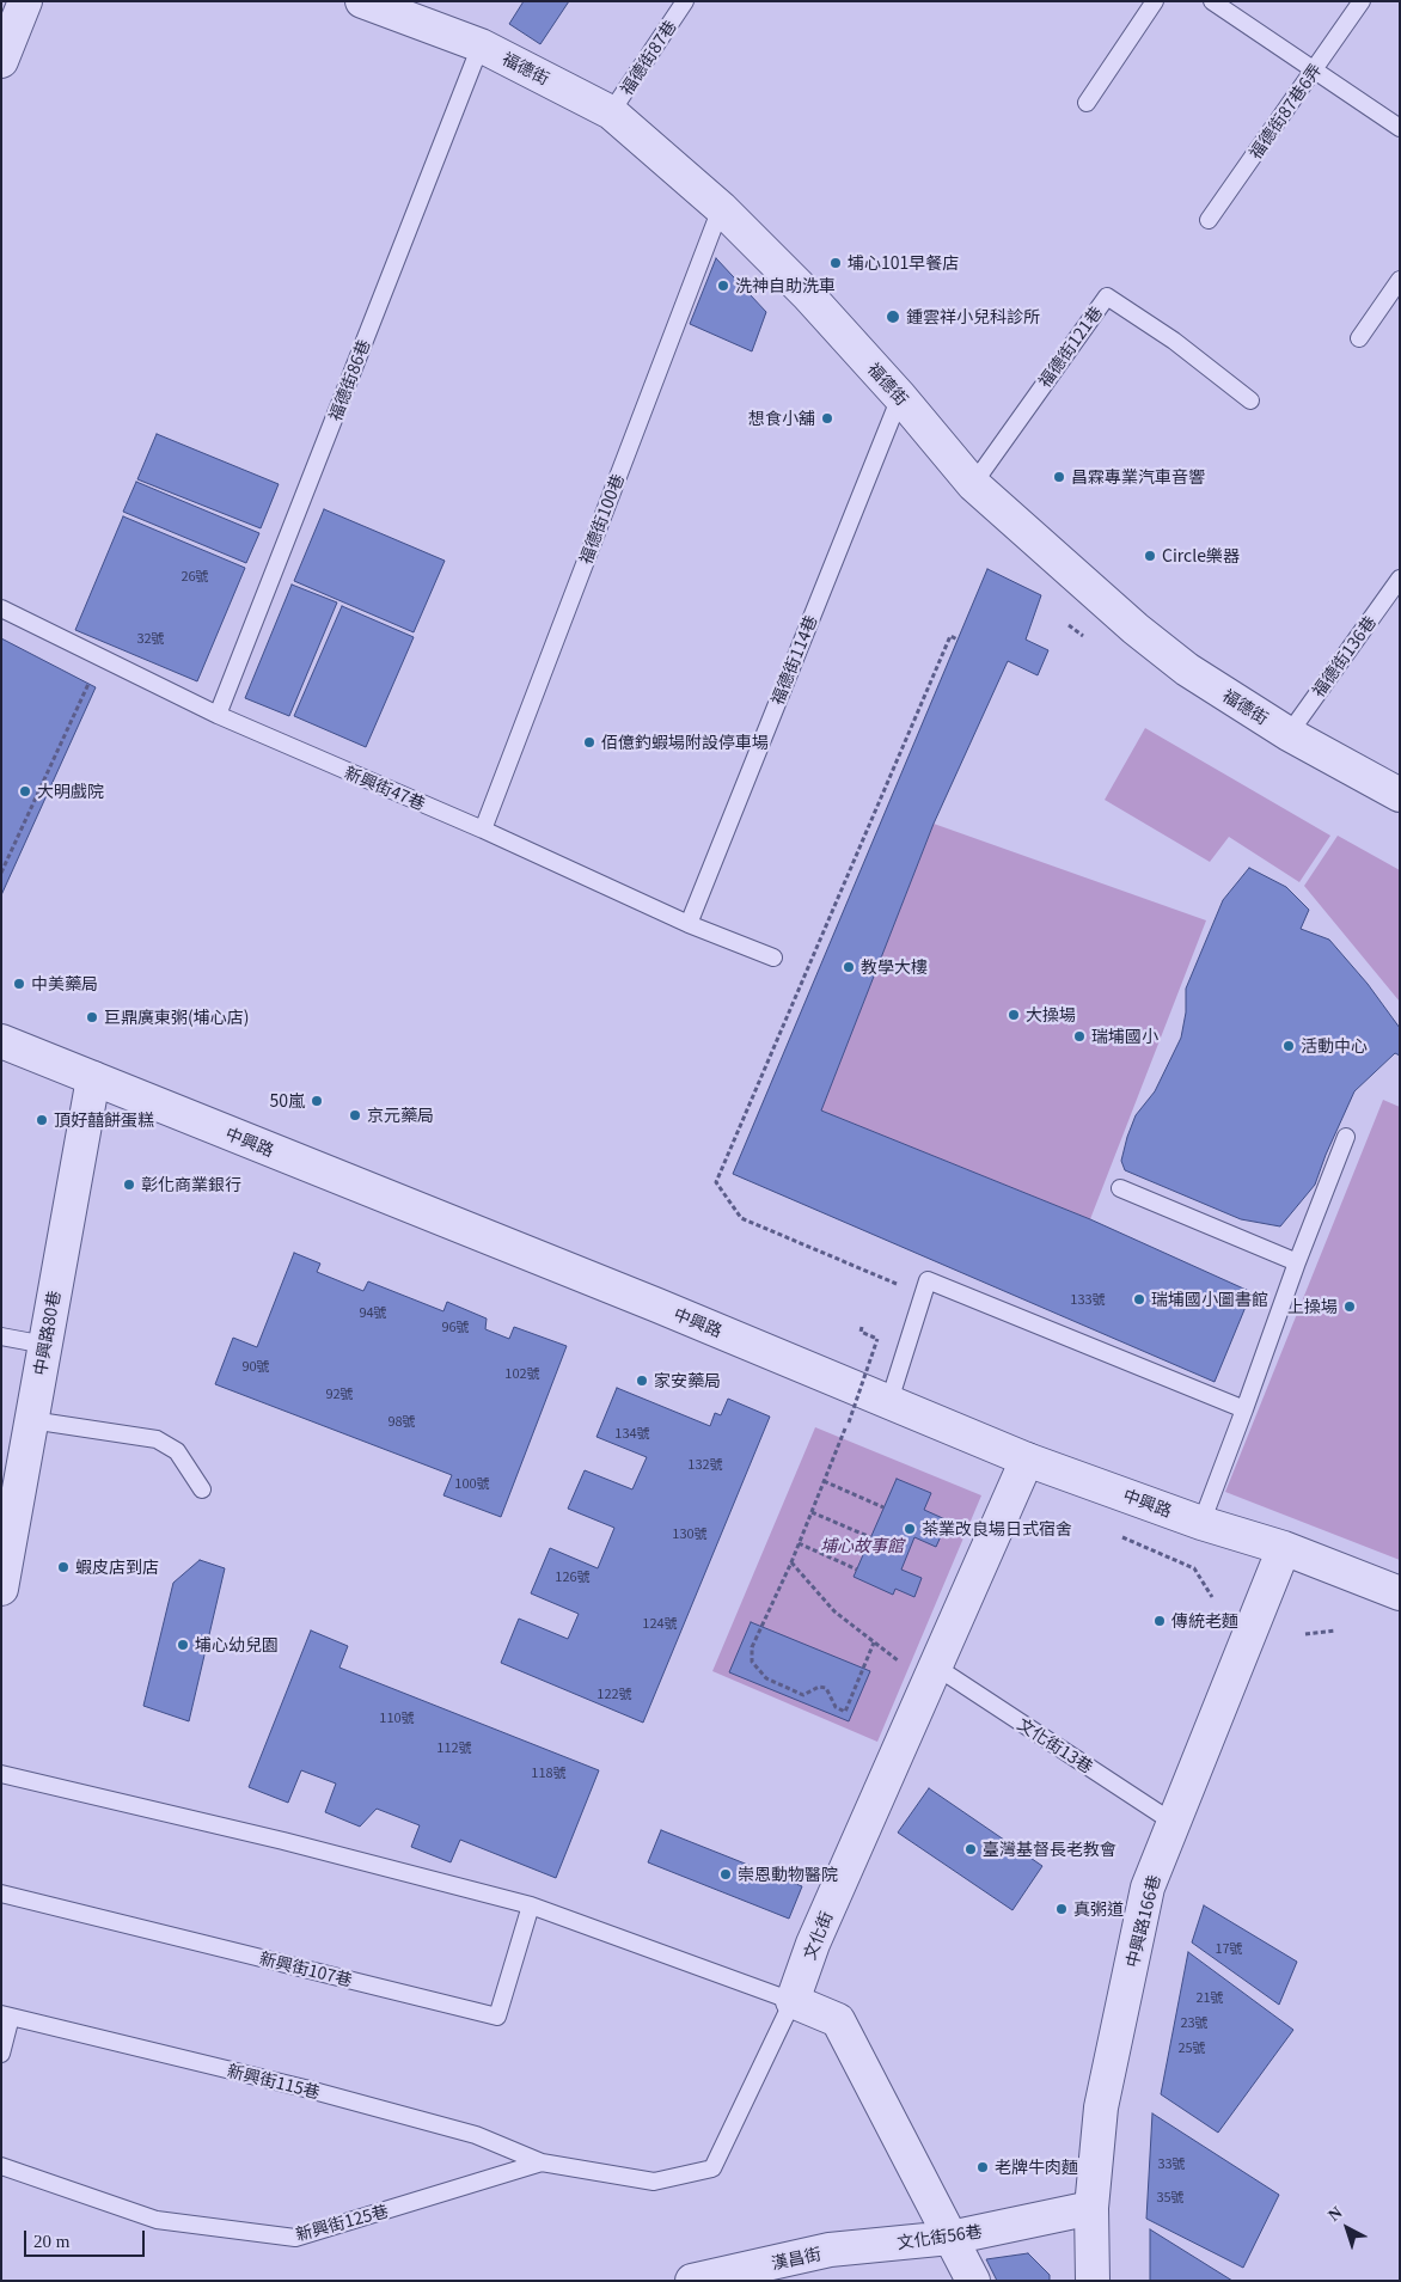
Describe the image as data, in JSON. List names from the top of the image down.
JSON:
{
  "streets": {
    "street": [
      "福德街",
      "中興路",
      "中興路80巷",
      "中興路166巷",
      "文化街",
      "文化街56巷",
      "漢昌街"
    ],
    "lane": [
      "福德街87巷",
      "福德街87巷6弄",
      "福德街121巷",
      "福德街86巷",
      "福德街100巷",
      "福德街136巷",
      "福德街114巷",
      "新興街47巷",
      "文化街13巷",
      "新興街107巷",
      "新興街115巷",
      "新興街125巷"
    ]
  },
  "crossings": [
    ["福德街87巷", "福德街"],
    ["福德街", "福德街121巷"],
    ["福德街", "福德街86巷"],
    ["福德街", "福德街100巷"],
    ["福德街", "福德街136巷"],
    ["福德街", "福德街114巷"],
    ["福德街86巷", "新興街47巷"],
    ["福德街100巷", "新興街47巷"],
    ["福德街114巷", "新興街47巷"],
    ["中興路", "中興路80巷"],
    ["中興路", "中興路166巷"],
    ["中興路", "文化街"],
    ["文化街13巷", "中興路166巷"],
    ["文化街13巷", "文化街"],
    ["中興路166巷", "文化街56巷"],
    ["新興街115巷", "新興街125巷"],
    ["文化街56巷", "漢昌街"]
  ],
  "parks": ["埔心故事館"],
  "places": [
    "埔心101早餐店",
    "洗神自助洗車",
    "鍾雲祥小兒科診所",
    "想食小舖",
    "昌霖專業汽車音響",
    "Circle樂器",
    "佰億釣蝦場附設停車場",
    "大明戲院",
    "教學大樓",
    "中美藥局",
    "大操場",
    "巨鼎廣東粥(埔心店)",
    "瑞埔國小",
    "活動中心",
    "50嵐",
    "京元藥局",
    "頂好囍餅蛋糕",
    "彰化商業銀行",
    "瑞埔國小圖書館",
    "上操場",
    "家安藥局",
    "茶業改良場日式宿舍",
    "蝦皮店到店",
    "傳統老麵",
    "埔心幼兒園",
    "臺灣基督長老教會",
    "崇恩動物醫院",
    "真粥道",
    "老牌牛肉麵"
  ],
  "house_numbers": [
    "26號",
    "32號",
    "133號",
    "94號",
    "96號",
    "90號",
    "102號",
    "92號",
    "98號",
    "134號",
    "132號",
    "100號",
    "130號",
    "126號",
    "124號",
    "122號",
    "110號",
    "112號",
    "118號",
    "17號",
    "21號",
    "23號",
    "25號",
    "33號",
    "35號"
  ],
  "scale_bar": "20 m",
  "north": "top left"
}
